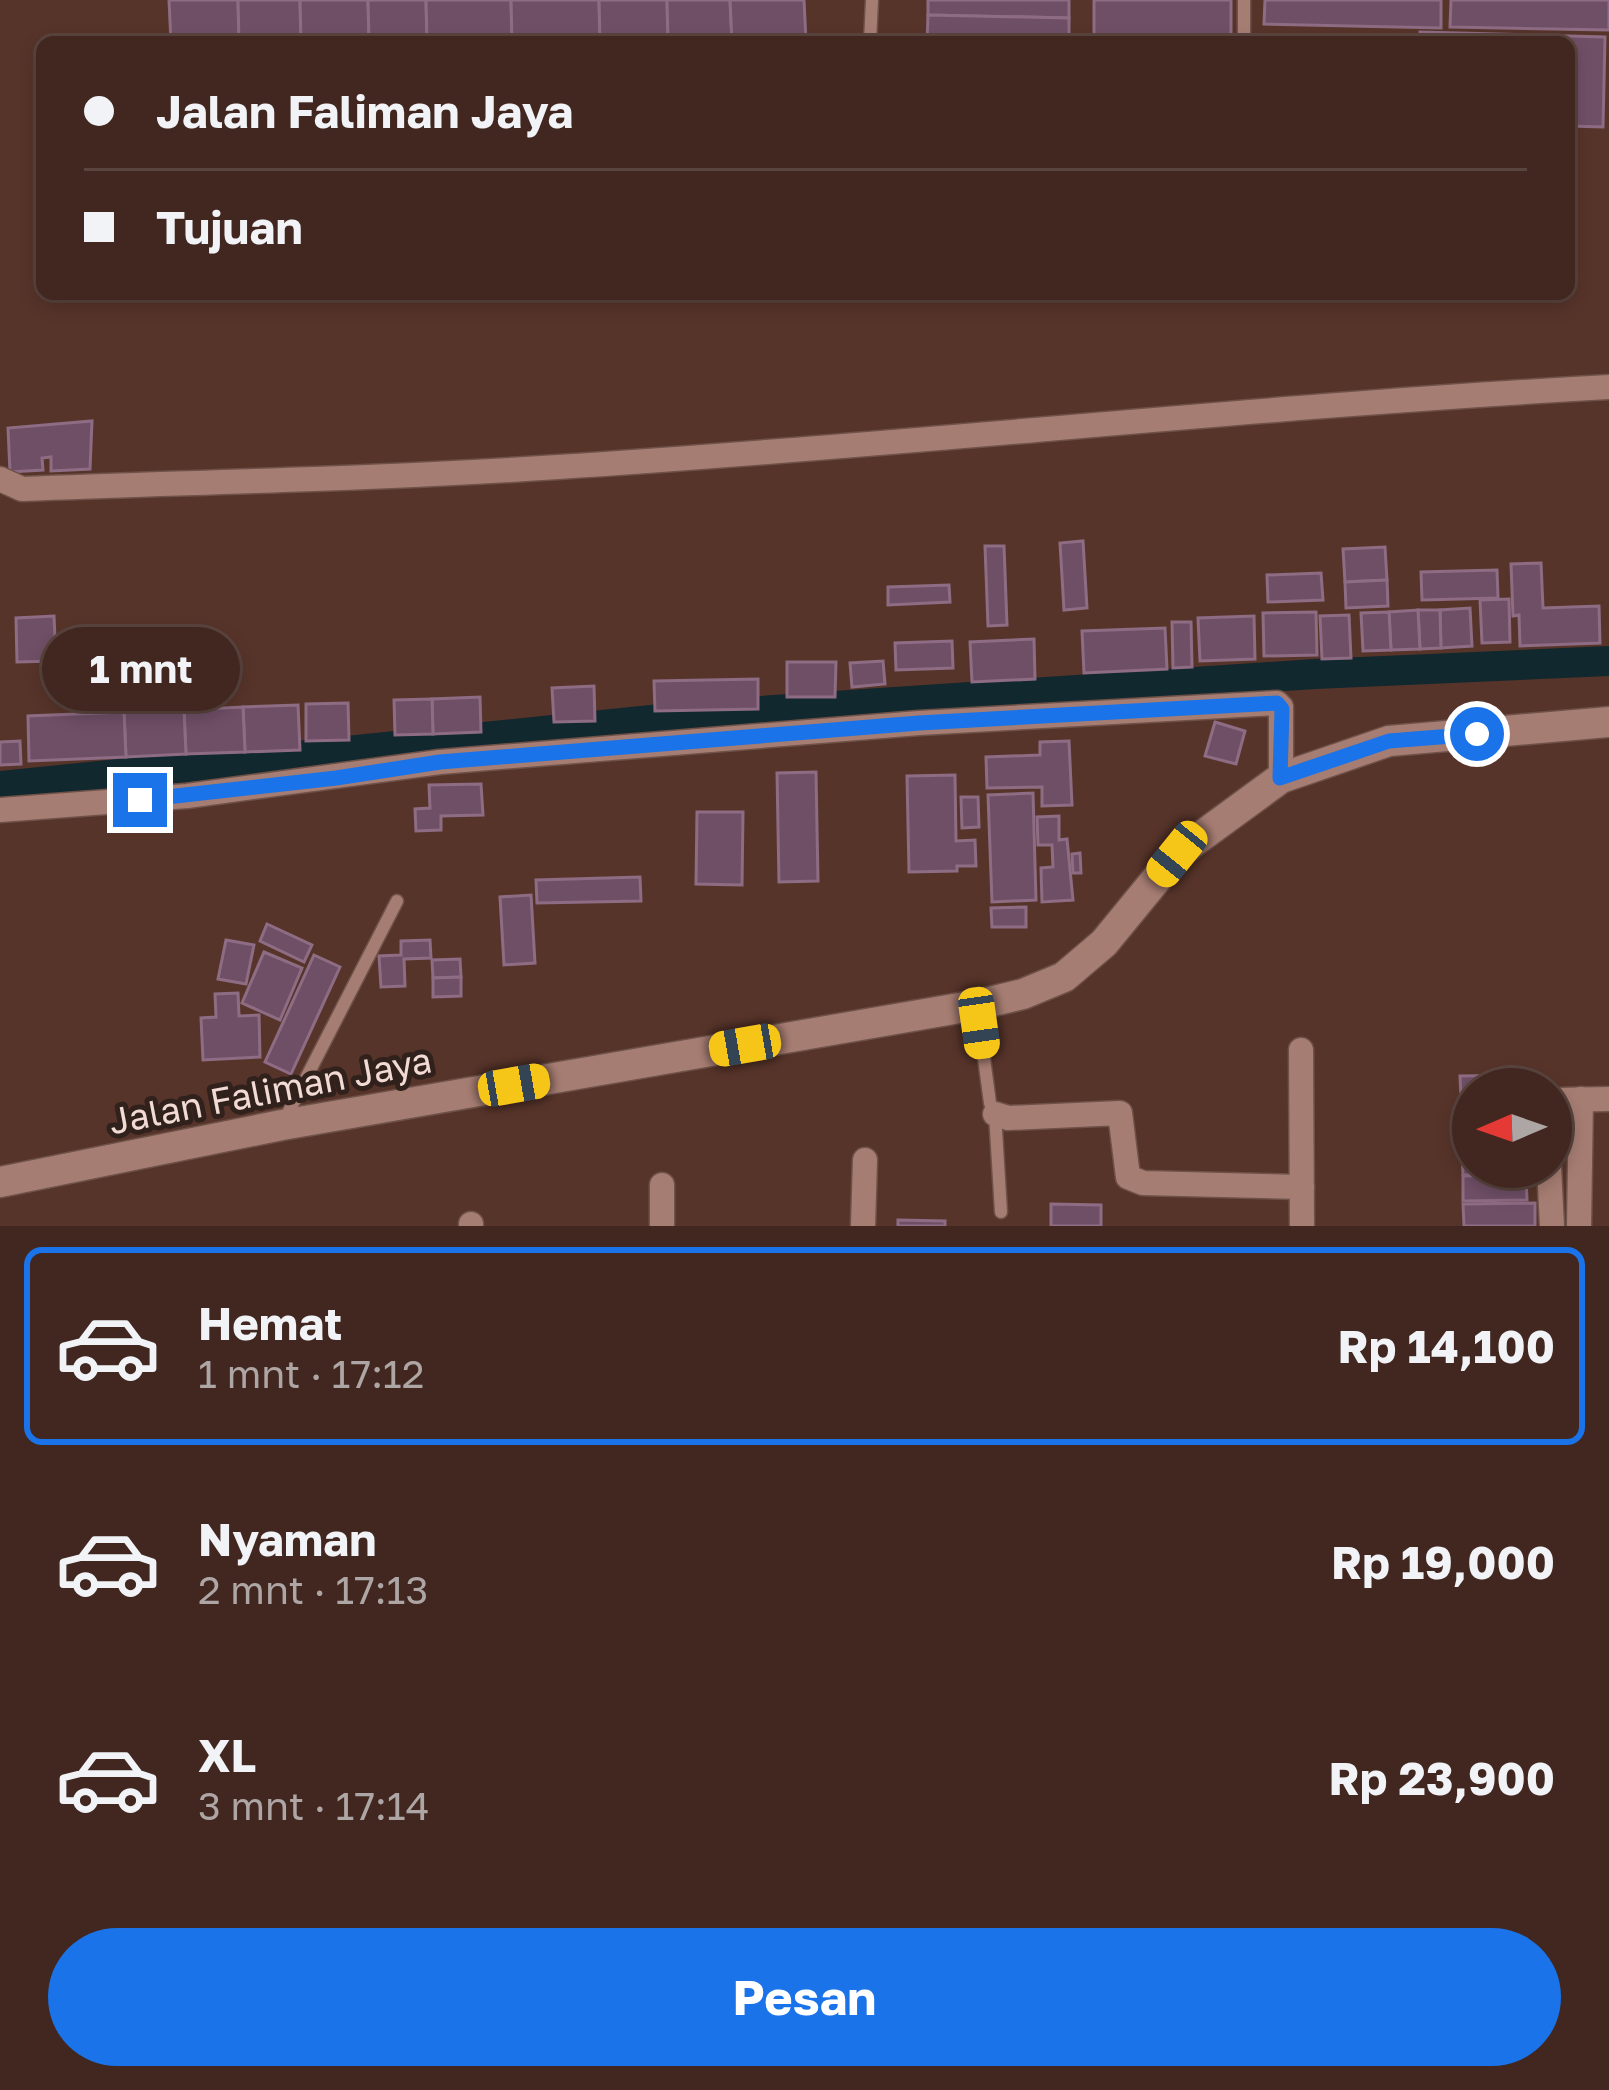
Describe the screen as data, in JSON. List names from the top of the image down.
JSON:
{
  "streets": {
    "street": ["Jalan Faliman Jaya"]
  },
  "north": "left",
  "page": {
    "banner": ["Jalan Faliman Jaya", "Tujuan"],
    "bubble": "1 mnt",
    "list": [
      {
        "name": "Hemat",
        "note": "1 mnt · 17:12",
        "value": "Rp 14,100"
      },
      {
        "name": "Nyaman",
        "note": "2 mnt · 17:13",
        "value": "Rp 19,000"
      },
      {
        "name": "XL",
        "note": "3 mnt · 17:14",
        "value": "Rp 23,900"
      }
    ],
    "buttons": "Pesan"
  }
}
